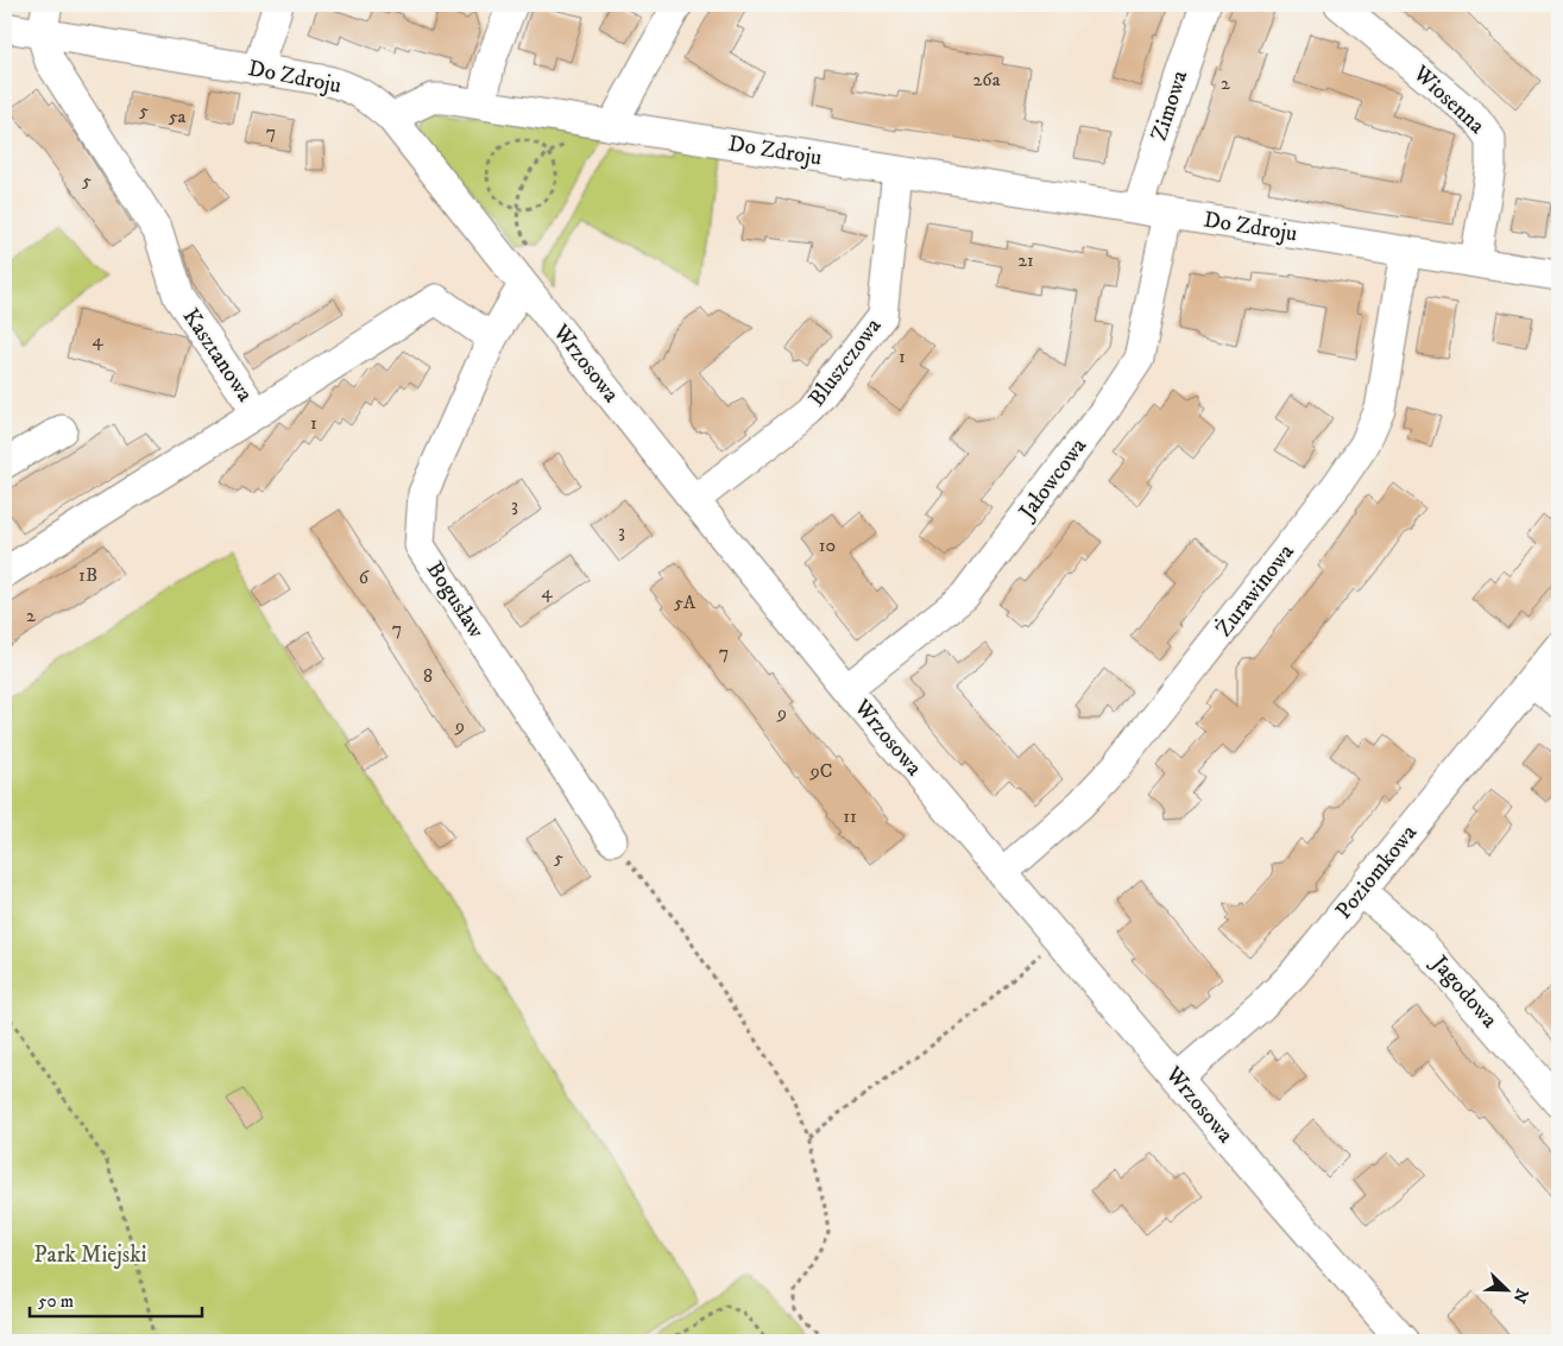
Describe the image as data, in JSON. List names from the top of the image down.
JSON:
{
  "streets": {
    "street": [
      "Do Zdroju",
      "Wiosenna",
      "Zimowa",
      "Kasztanowa",
      "Bluszczowa",
      "Wrzosowa",
      "Jałowcowa",
      "Żurawinowa",
      "Bogusław",
      "Poziomkowa",
      "Jagodowa"
    ]
  },
  "crossings": [
    ["Do Zdroju", "Wiosenna"],
    ["Do Zdroju", "Zimowa"],
    ["Do Zdroju", "Kasztanowa"],
    ["Do Zdroju", "Bluszczowa"],
    ["Do Zdroju", "Wrzosowa"],
    ["Do Zdroju", "Jałowcowa"],
    ["Do Zdroju", "Żurawinowa"],
    ["Bluszczowa", "Wrzosowa"],
    ["Wrzosowa", "Jałowcowa"],
    ["Wrzosowa", "Żurawinowa"],
    ["Wrzosowa", "Bogusław"],
    ["Wrzosowa", "Poziomkowa"],
    ["Poziomkowa", "Jagodowa"]
  ],
  "parks": ["Park Miejski"],
  "house_numbers": [
    "26a",
    "2",
    "5",
    "5a",
    "7",
    "5",
    "21",
    "4",
    "1",
    "1",
    "3",
    "3",
    "10",
    "1B",
    "6",
    "4",
    "5A",
    "2",
    "7",
    "7",
    "8",
    "9",
    "9",
    "9C",
    "11",
    "5"
  ],
  "scale_bar": "50 m",
  "north": "bottom right"
}
